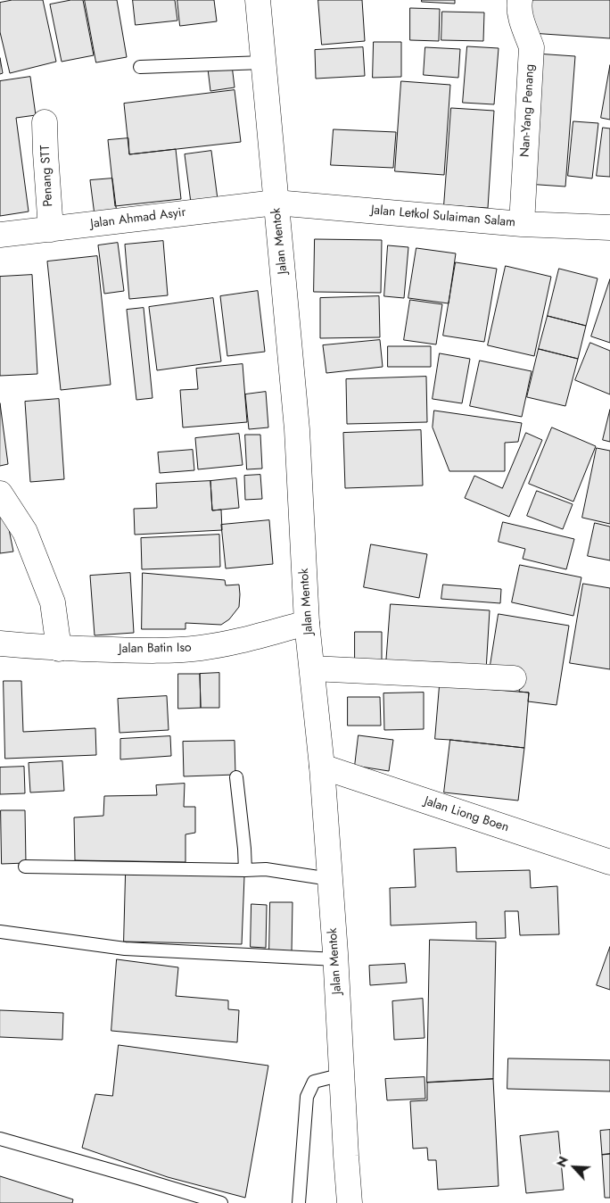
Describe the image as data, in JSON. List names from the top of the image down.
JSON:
{
  "streets": {
    "main road": [
      "Nan-Yang Penang",
      "Penang STT",
      "Jalan Letkol Sulaiman Salam",
      "Jalan Ahmad Asyir",
      "Jalan Mentok",
      "Jalan Batin Iso",
      "Jalan Liong Boen"
    ]
  },
  "crossings": [
    ["Nan-Yang Penang", "Jalan Letkol Sulaiman Salam"],
    ["Penang STT", "Jalan Ahmad Asyir"],
    ["Jalan Letkol Sulaiman Salam", "Jalan Ahmad Asyir"],
    ["Jalan Letkol Sulaiman Salam", "Jalan Mentok"],
    ["Jalan Ahmad Asyir", "Jalan Mentok"],
    ["Jalan Mentok", "Jalan Batin Iso"],
    ["Jalan Mentok", "Jalan Liong Boen"]
  ],
  "north": "top left"
}
